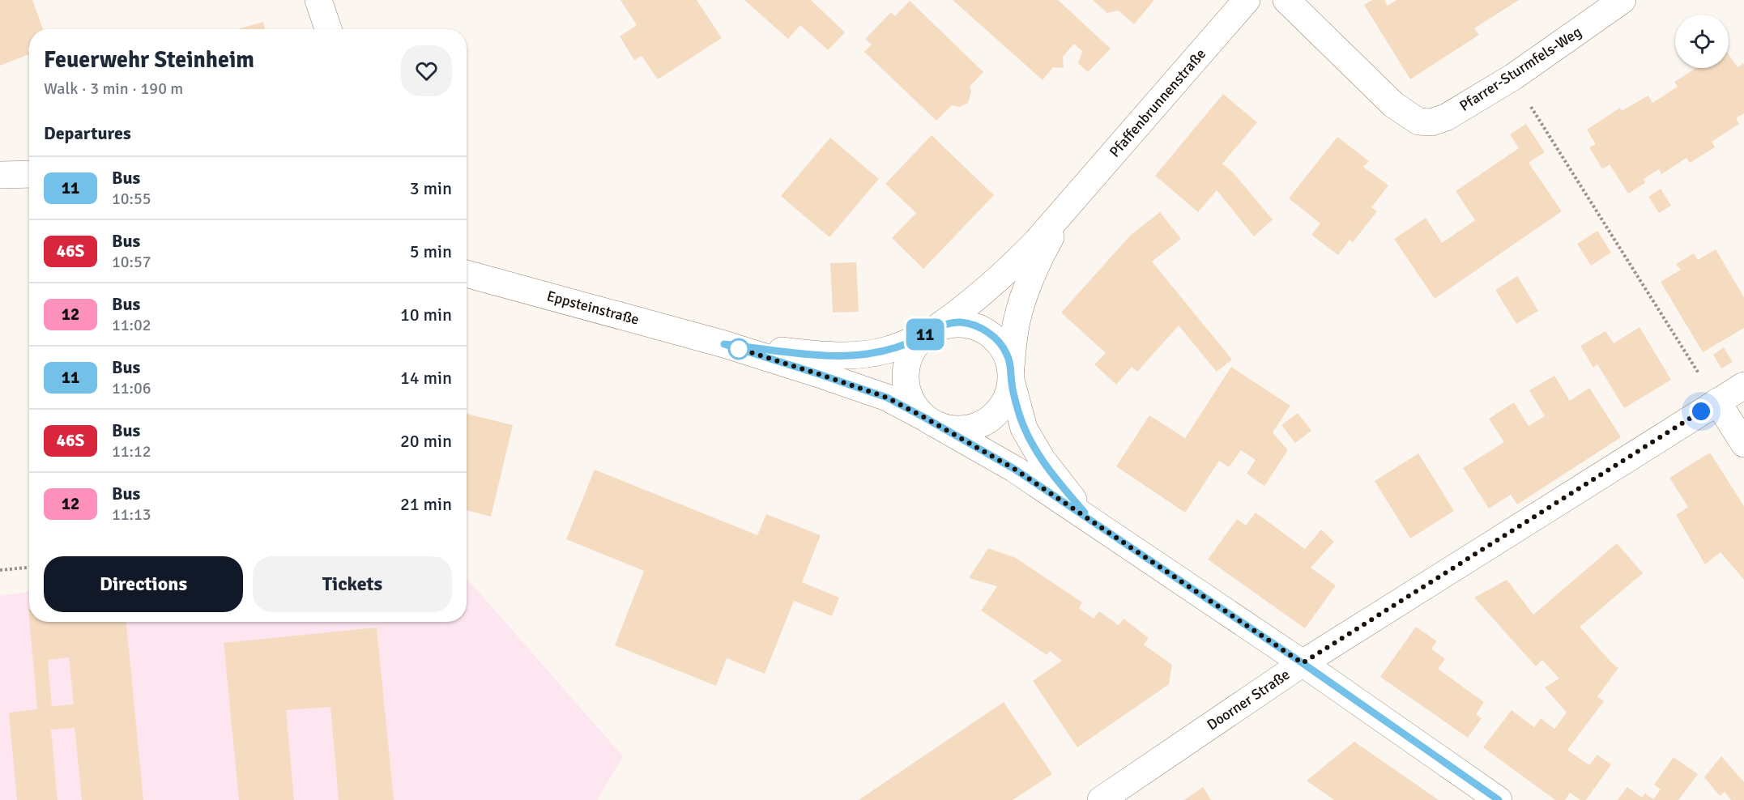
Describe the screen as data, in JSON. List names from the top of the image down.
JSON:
{
  "streets": {
    "street": [
      "Pfarrer-Sturmfels-Weg",
      "Pfaffenbrunnenstraße",
      "Eppsteinstraße",
      "Doorner Straße"
    ]
  },
  "crossings": [
    ["Pfaffenbrunnenstraße", "Eppsteinstraße"],
    ["Eppsteinstraße", "Doorner Straße"]
  ],
  "lines": ["bus line 11"],
  "page": {
    "on_map": "11",
    "heading": [
      ["Feuerwehr Steinheim", "Walk · 3 min · 190 m"],
      "Departures"
    ],
    "list": [
      {
        "mark": "11",
        "name": "Bus",
        "note": "10:55",
        "value": "3 min"
      },
      {
        "mark": "46S",
        "name": "Bus",
        "note": "10:57",
        "value": "5 min"
      },
      {
        "mark": "12",
        "name": "Bus",
        "note": "11:02",
        "value": "10 min"
      },
      {
        "mark": "11",
        "name": "Bus",
        "note": "11:06",
        "value": "14 min"
      },
      {
        "mark": "46S",
        "name": "Bus",
        "note": "11:12",
        "value": "20 min"
      },
      {
        "mark": "12",
        "name": "Bus",
        "note": "11:13",
        "value": "21 min"
      }
    ],
    "buttons": ["Directions", "Tickets"]
  }
}
